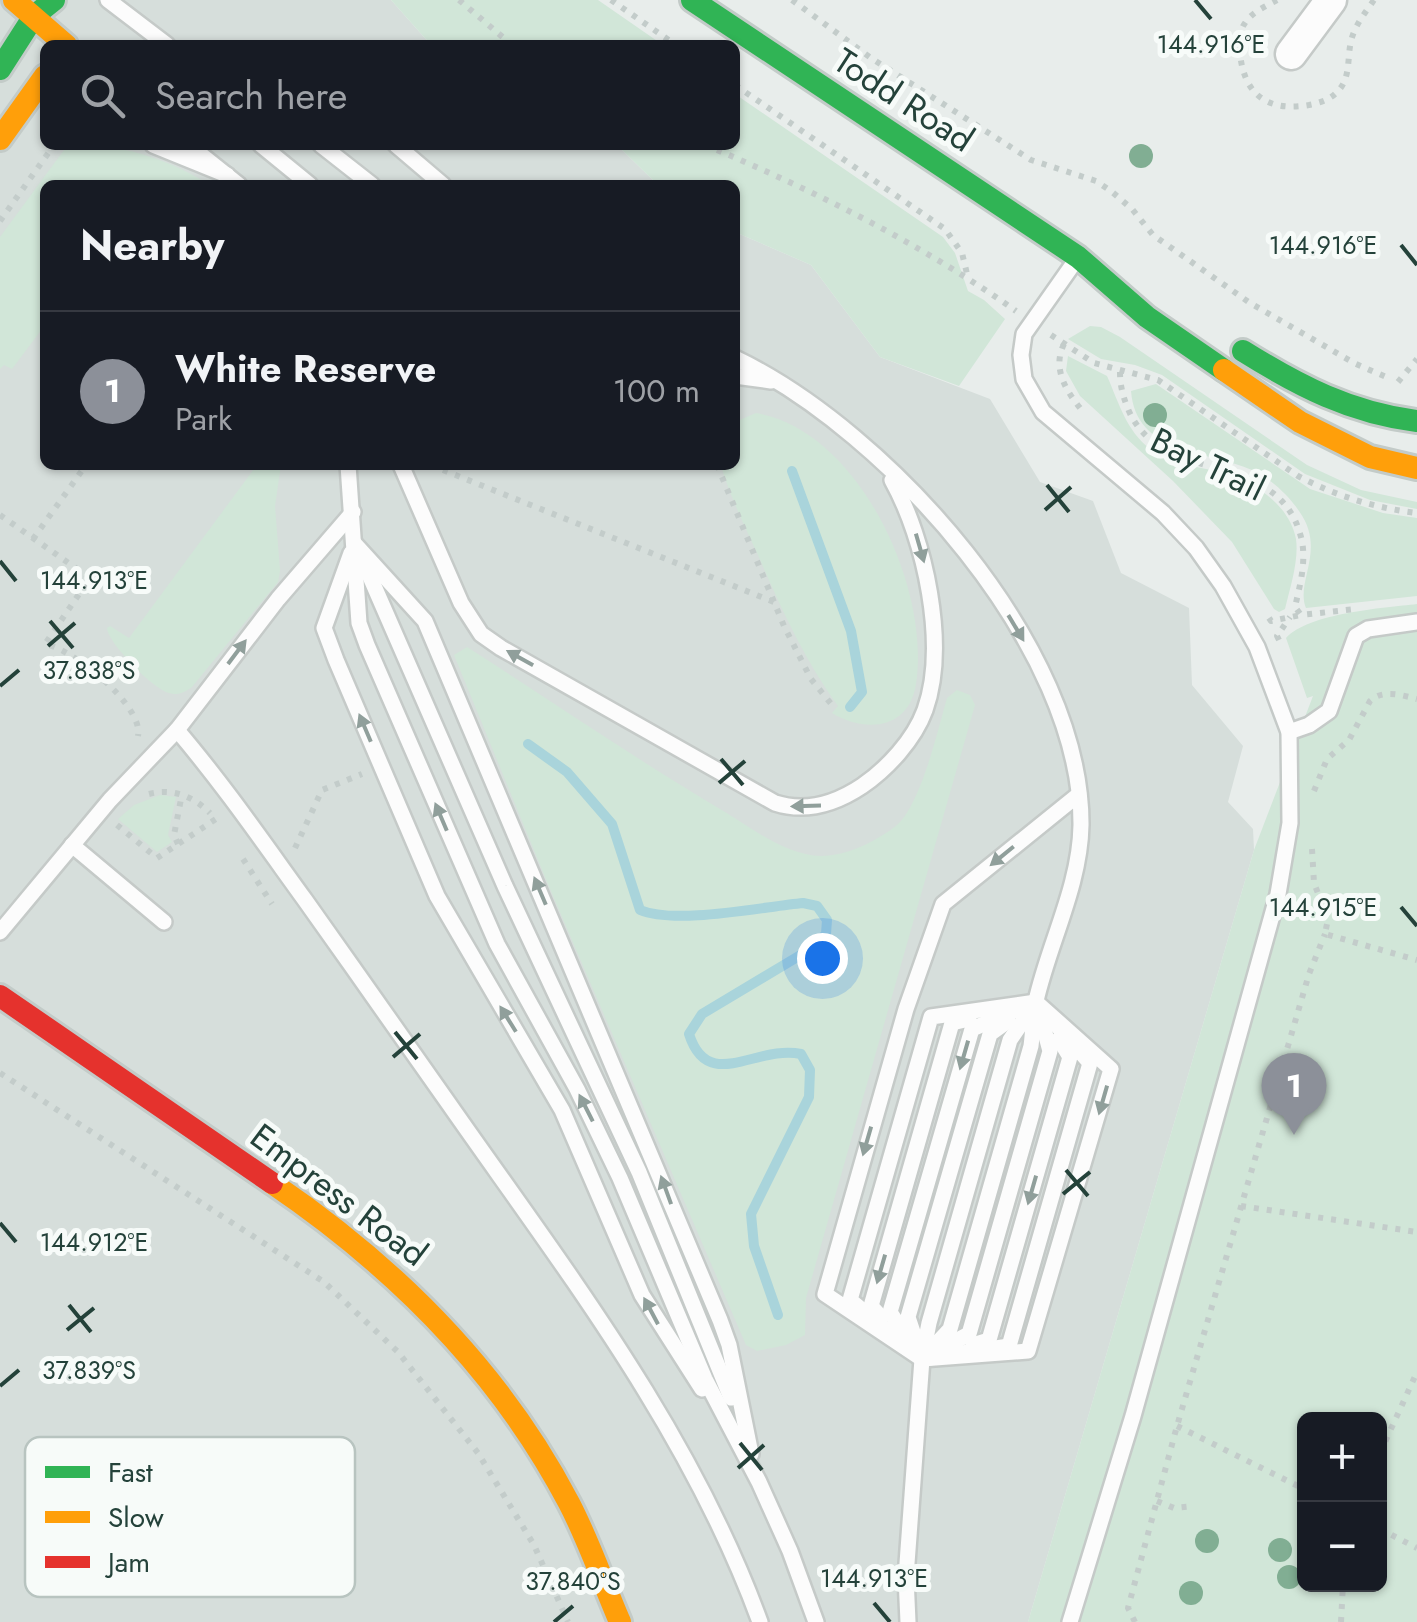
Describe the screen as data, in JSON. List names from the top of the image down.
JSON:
{
  "streets": {
    "street": ["Todd Road", "Empress Road"],
    "path": ["Bay Trail"]
  },
  "legend": ["Fast", "Slow", "Jam"],
  "page": {
    "search": "Search here",
    "heading": "Nearby",
    "list": [
      {
        "mark": "1",
        "name": "White Reserve",
        "note": "Park",
        "value": "100 m"
      }
    ],
    "pins": "1",
    "map_buttons": ["+", "−"]
  },
  "coordinates": [
    "144.916°E",
    "144.913°E",
    "37.838°S",
    "144.915°E",
    "144.912°E",
    "37.839°S",
    "37.840°S"
  ]
}
